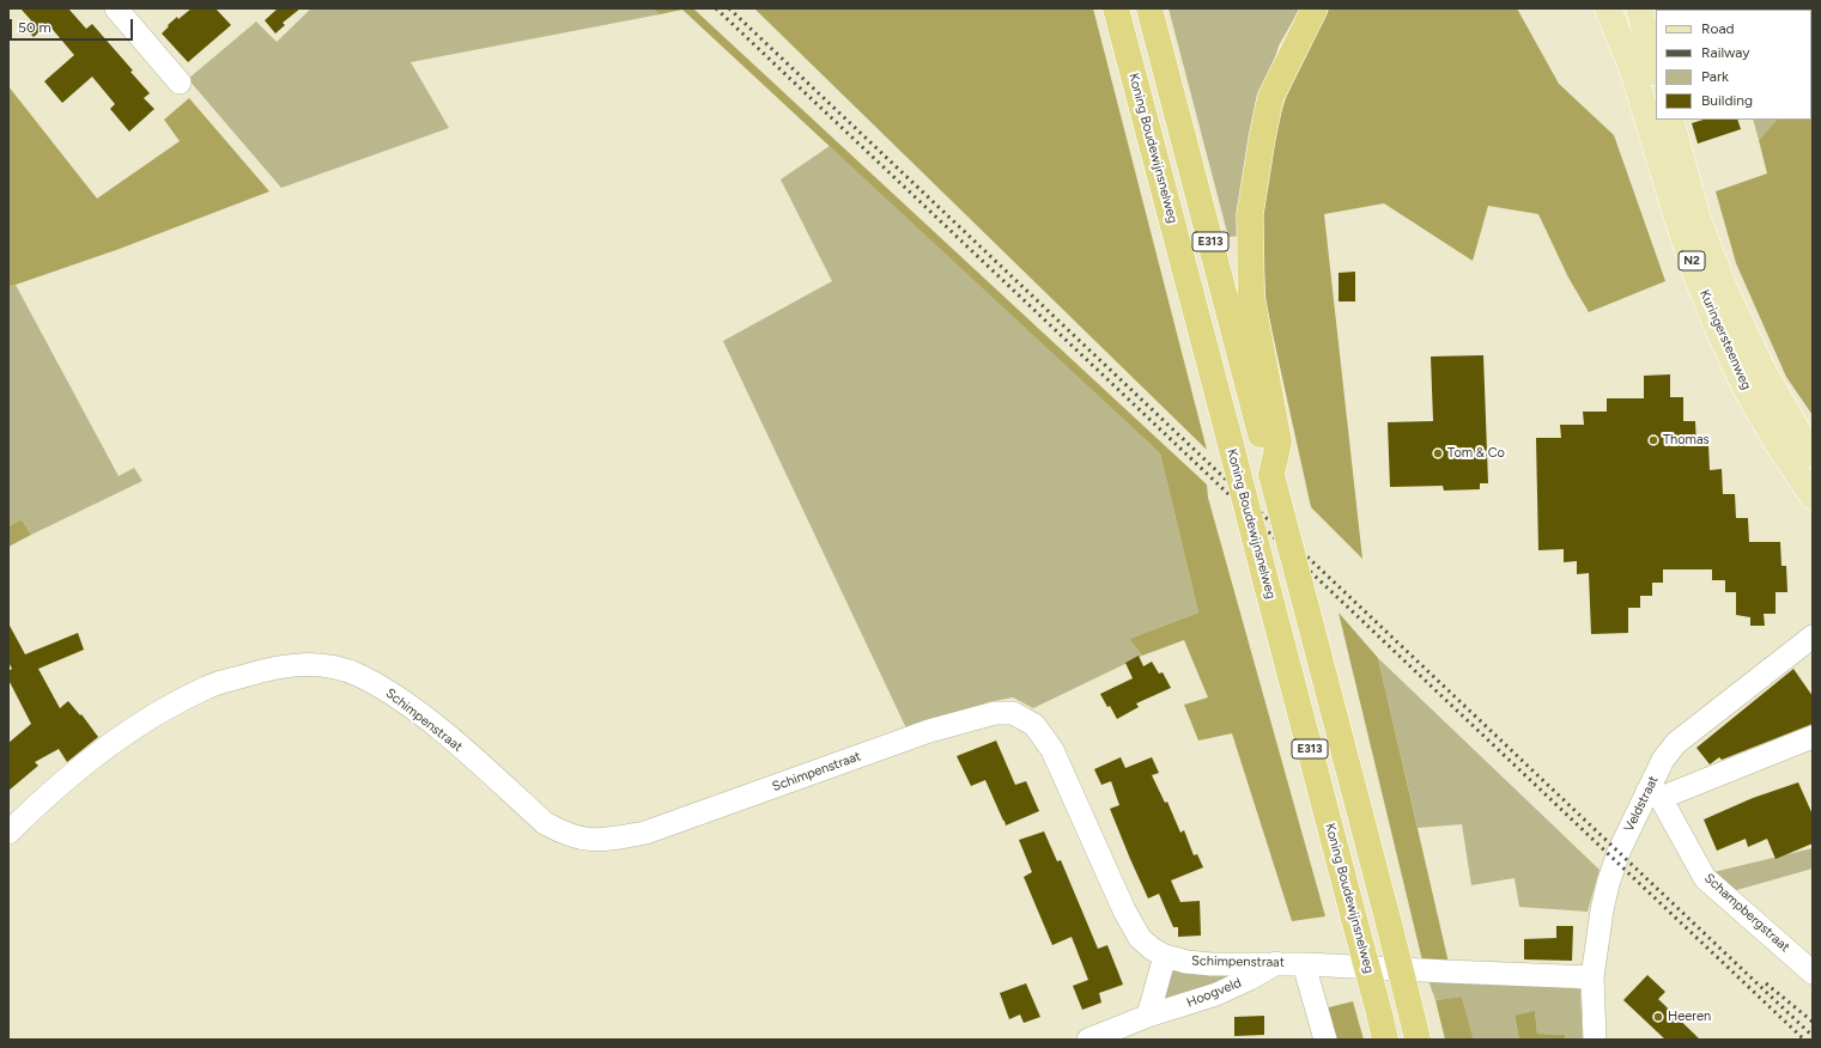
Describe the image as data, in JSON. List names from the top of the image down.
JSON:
{
  "streets": {
    "highway": ["Koning Boudewijnsnelweg", "E313"],
    "main road": ["N2", "Kuringersteenweg"],
    "street": [
      "Schimpenstraat",
      "Veldstraat",
      "Schampbergstraat",
      "Hoogveld"
    ]
  },
  "crossings": [
    ["Schimpenstraat", "Veldstraat"],
    ["Schimpenstraat", "Hoogveld"],
    ["Veldstraat", "Schampbergstraat"]
  ],
  "places": ["Thomas", "Tom & Co", "Heeren"],
  "legend": [
    "Road",
    "Railway",
    "Park",
    "Building"
  ],
  "scale_bar": "50 m"
}
